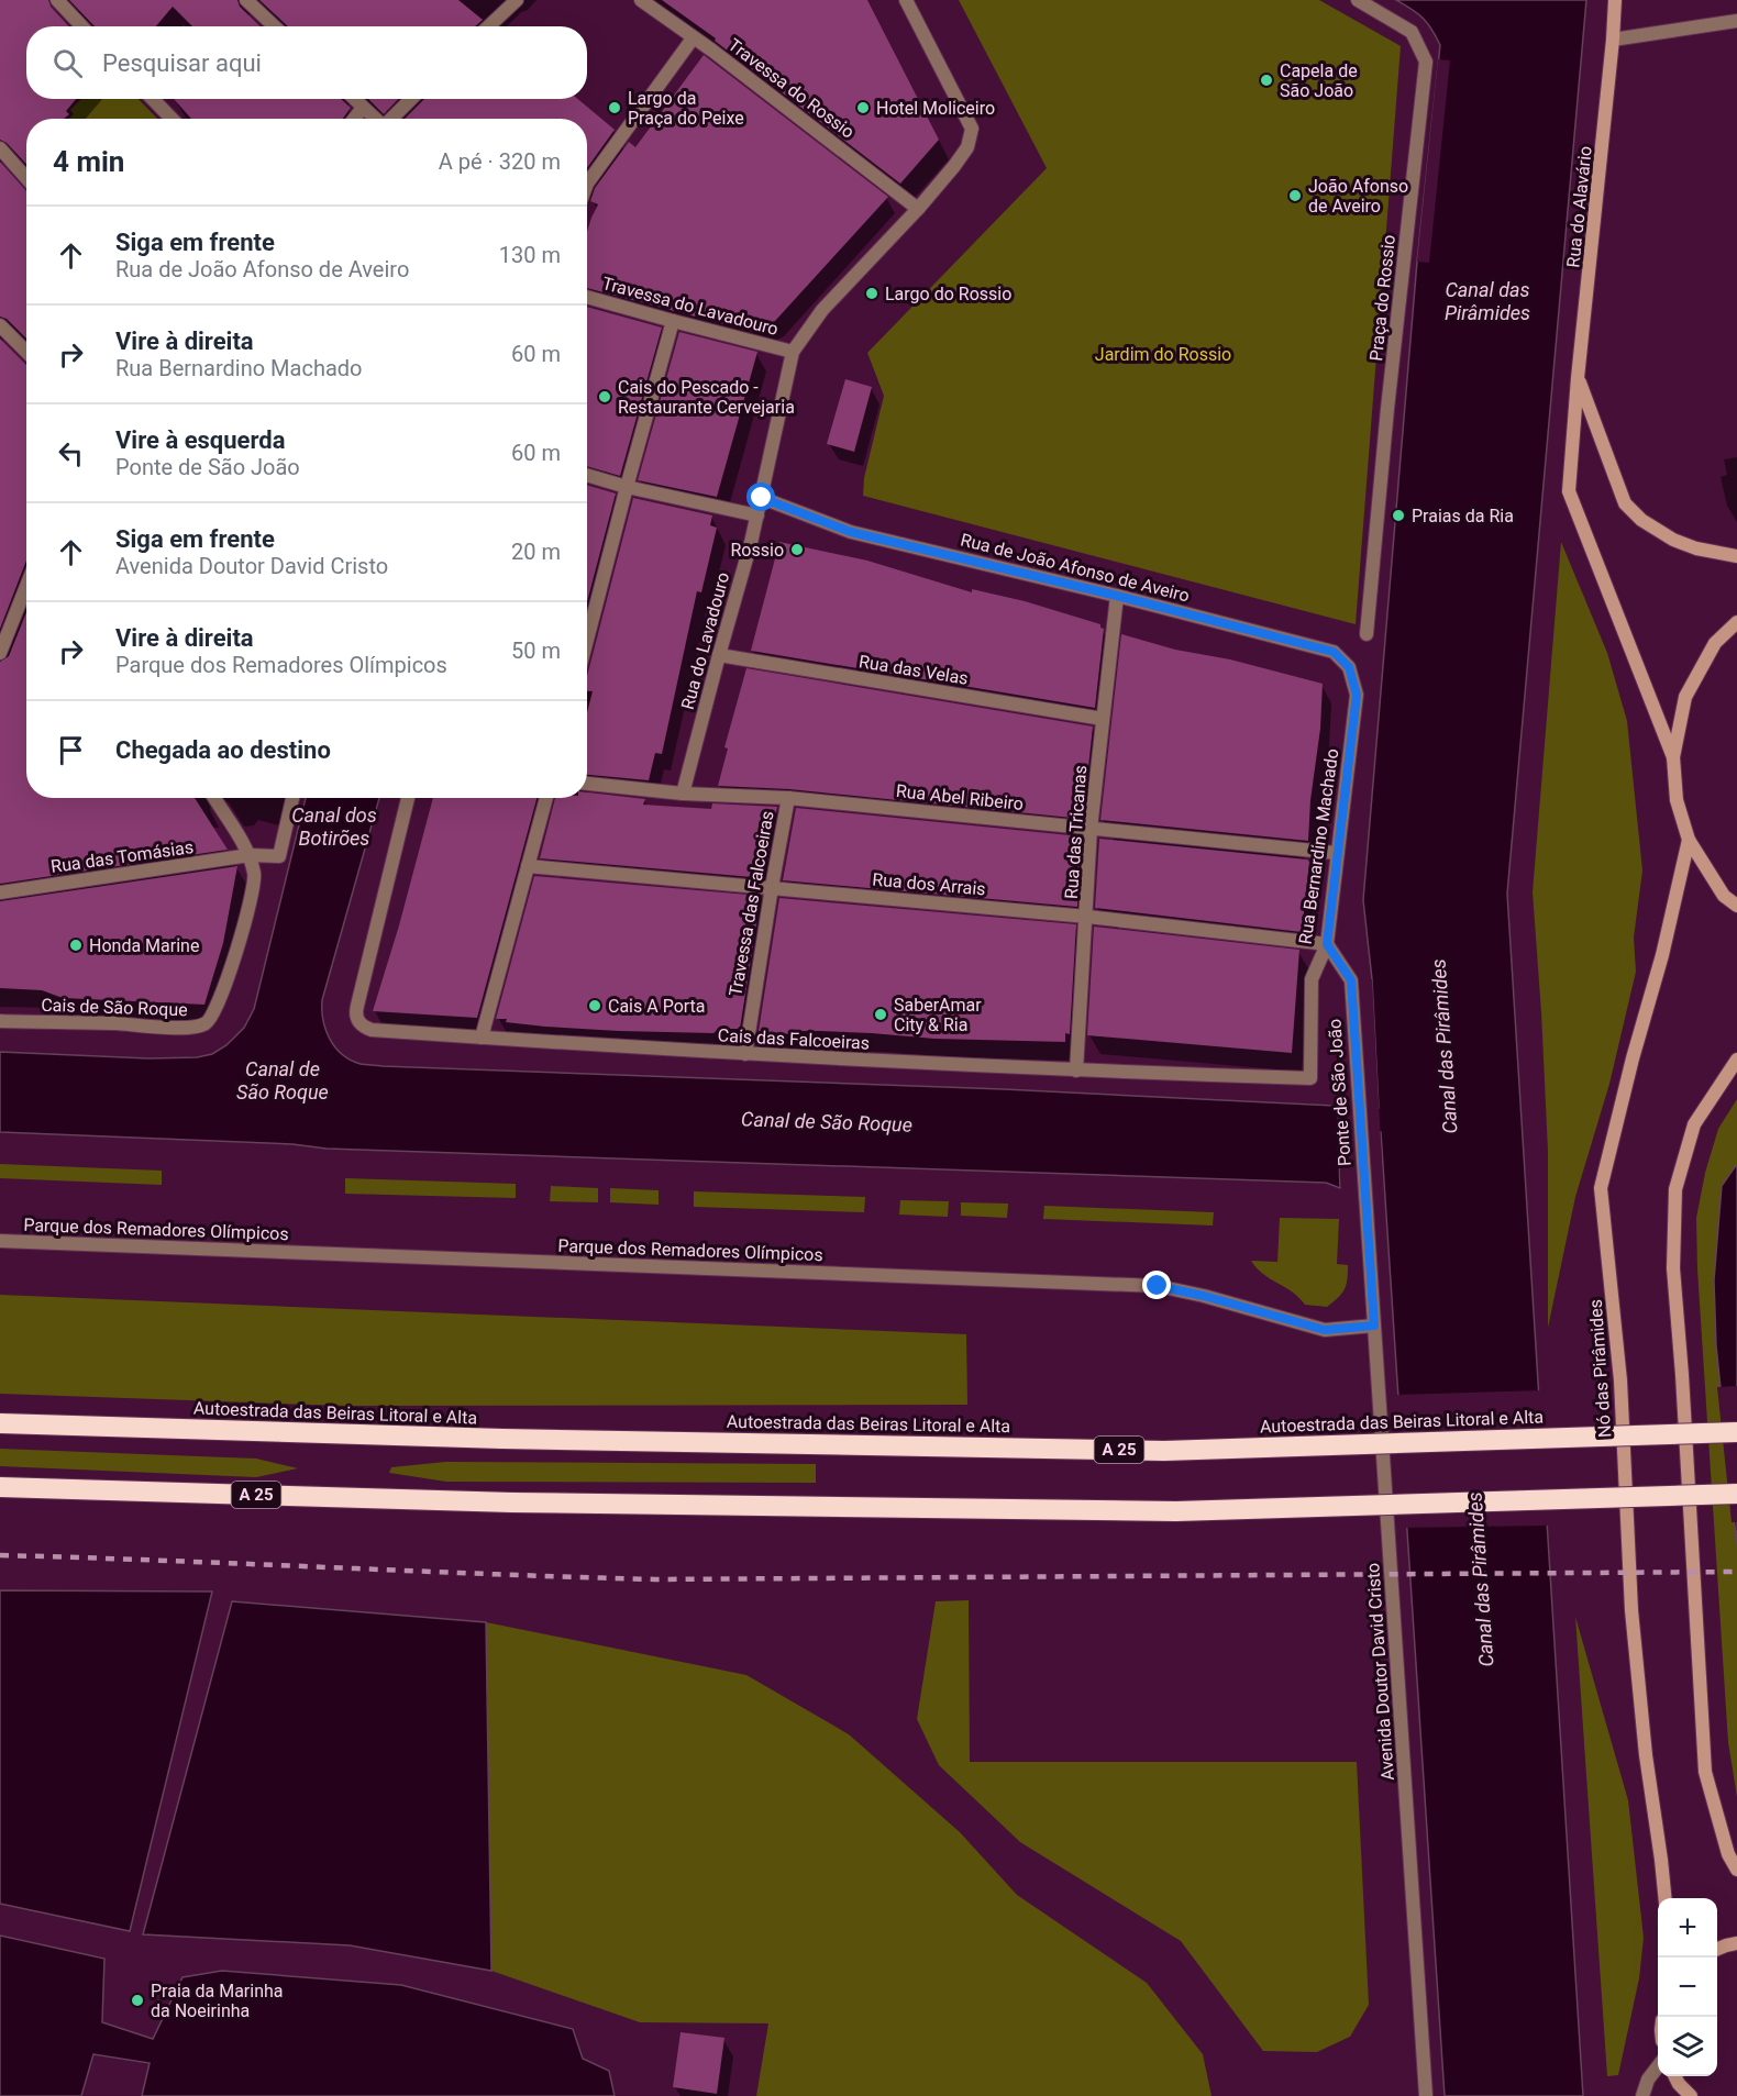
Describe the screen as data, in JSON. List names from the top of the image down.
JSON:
{
  "streets": {
    "highway": ["Autoestrada das Beiras Litoral e Alta", "A 25"],
    "main road": ["Rua do Alavário", "Nó das Pirâmides"],
    "street": [
      "Travessa do Rossio",
      "Praça do Rossio",
      "Travessa do Lavadouro",
      "Rua de João Afonso de Aveiro",
      "Rua do Lavadouro",
      "Rua das Velas",
      "Rua Abel Ribeiro",
      "Rua das Tricanas",
      "Rua Bernardino Machado",
      "Rua das Tomásias",
      "Rua dos Arrais",
      "Travessa das Falcoeiras",
      "Cais de São Roque",
      "Cais das Falcoeiras",
      "Ponte de São João",
      "Parque dos Remadores Olímpicos",
      "Avenida Doutor David Cristo"
    ]
  },
  "crossings": [
    ["Rua de João Afonso de Aveiro", "Rua do Lavadouro"],
    ["Rua de João Afonso de Aveiro", "Rua das Tricanas"],
    ["Rua de João Afonso de Aveiro", "Rua Bernardino Machado"],
    ["Rua do Lavadouro", "Rua das Velas"],
    ["Rua do Lavadouro", "Rua Abel Ribeiro"],
    ["Rua das Velas", "Rua das Tricanas"],
    ["Rua Abel Ribeiro", "Rua das Tricanas"],
    ["Rua Abel Ribeiro", "Rua Bernardino Machado"],
    ["Rua Abel Ribeiro", "Travessa das Falcoeiras"],
    ["Rua das Tricanas", "Rua dos Arrais"],
    ["Rua das Tricanas", "Cais das Falcoeiras"],
    ["Rua Bernardino Machado", "Rua dos Arrais"],
    ["Rua Bernardino Machado", "Cais das Falcoeiras"],
    ["Rua Bernardino Machado", "Ponte de São João"],
    ["Rua das Tomásias", "Cais de São Roque"],
    ["Rua dos Arrais", "Travessa das Falcoeiras"],
    ["Rua dos Arrais", "Ponte de São João"],
    ["Travessa das Falcoeiras", "Cais das Falcoeiras"],
    ["Ponte de São João", "Avenida Doutor David Cristo"],
    ["Parque dos Remadores Olímpicos", "Avenida Doutor David Cristo"]
  ],
  "water": ["Canal das Pirâmides", "Canal dos Botirões", "Canal de São Roque"],
  "parks": ["Jardim do Rossio"],
  "places": [
    "Capela de São João",
    "Largo da Praça do Peixe",
    "Hotel Moliceiro",
    "João Afonso de Aveiro",
    "Largo do Rossio",
    "Cais do Pescado - Restaurante Cervejaria",
    "Praias da Ria",
    "Rossio",
    "Honda Marine",
    "Cais A Porta",
    "SaberAmar City & Ria",
    "Praia da Marinha da Noeirinha"
  ],
  "page": {
    "search": "Pesquisar aqui",
    "heading": ["4 min", "A pé · 320 m"],
    "list": [
      ["Siga em frente", "Rua de João Afonso de Aveiro", "130 m"],
      ["Vire à direita", "Rua Bernardino Machado", "60 m"],
      ["Vire à esquerda", "Ponte de São João", "60 m"],
      ["Siga em frente", "Avenida Doutor David Cristo", "20 m"],
      ["Vire à direita", "Parque dos Remadores Olímpicos", "50 m"],
      "Chegada ao destino"
    ],
    "map_buttons": ["+", "−"]
  }
}
